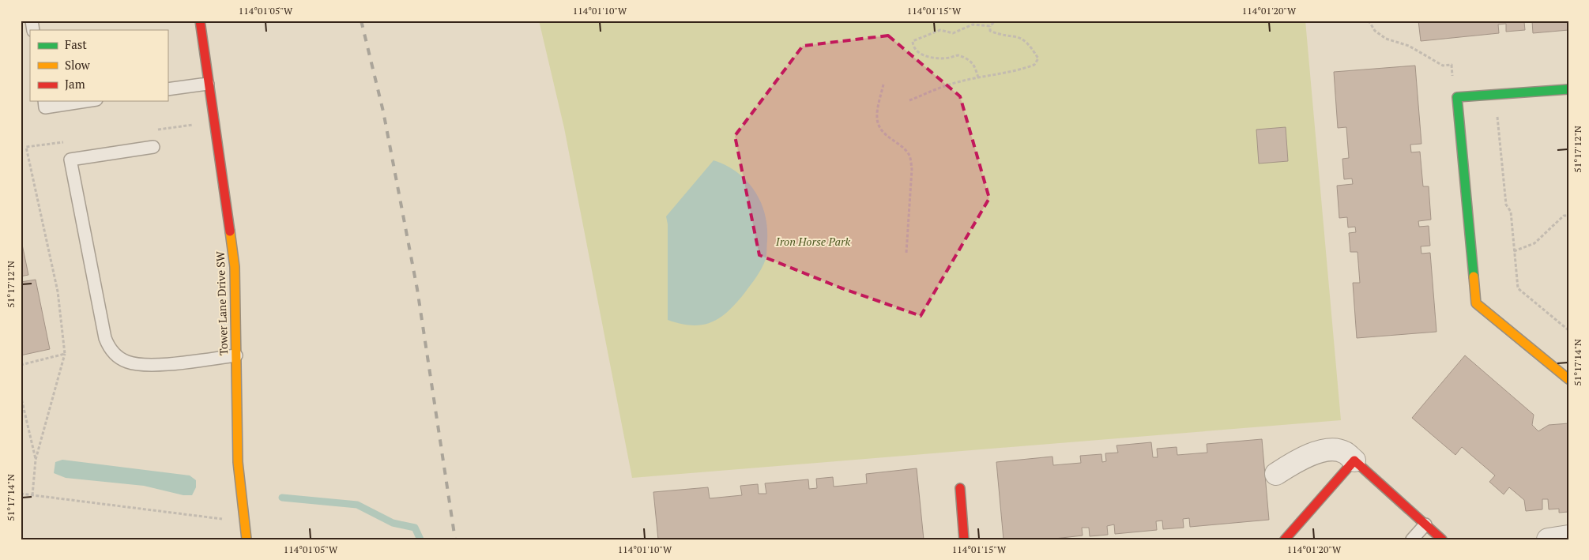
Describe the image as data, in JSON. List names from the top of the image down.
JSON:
{
  "streets": {
    "street": ["Tower Lane Drive SW"]
  },
  "parks": ["Iron Horse Park"],
  "legend": ["Fast", "Slow", "Jam"],
  "coordinates": [
    "114°01'05\"W",
    "114°01'10\"W",
    "114°01'15\"W",
    "114°01'20\"W",
    "51°17'12\"N",
    "51°17'14\"N"
  ]
}
